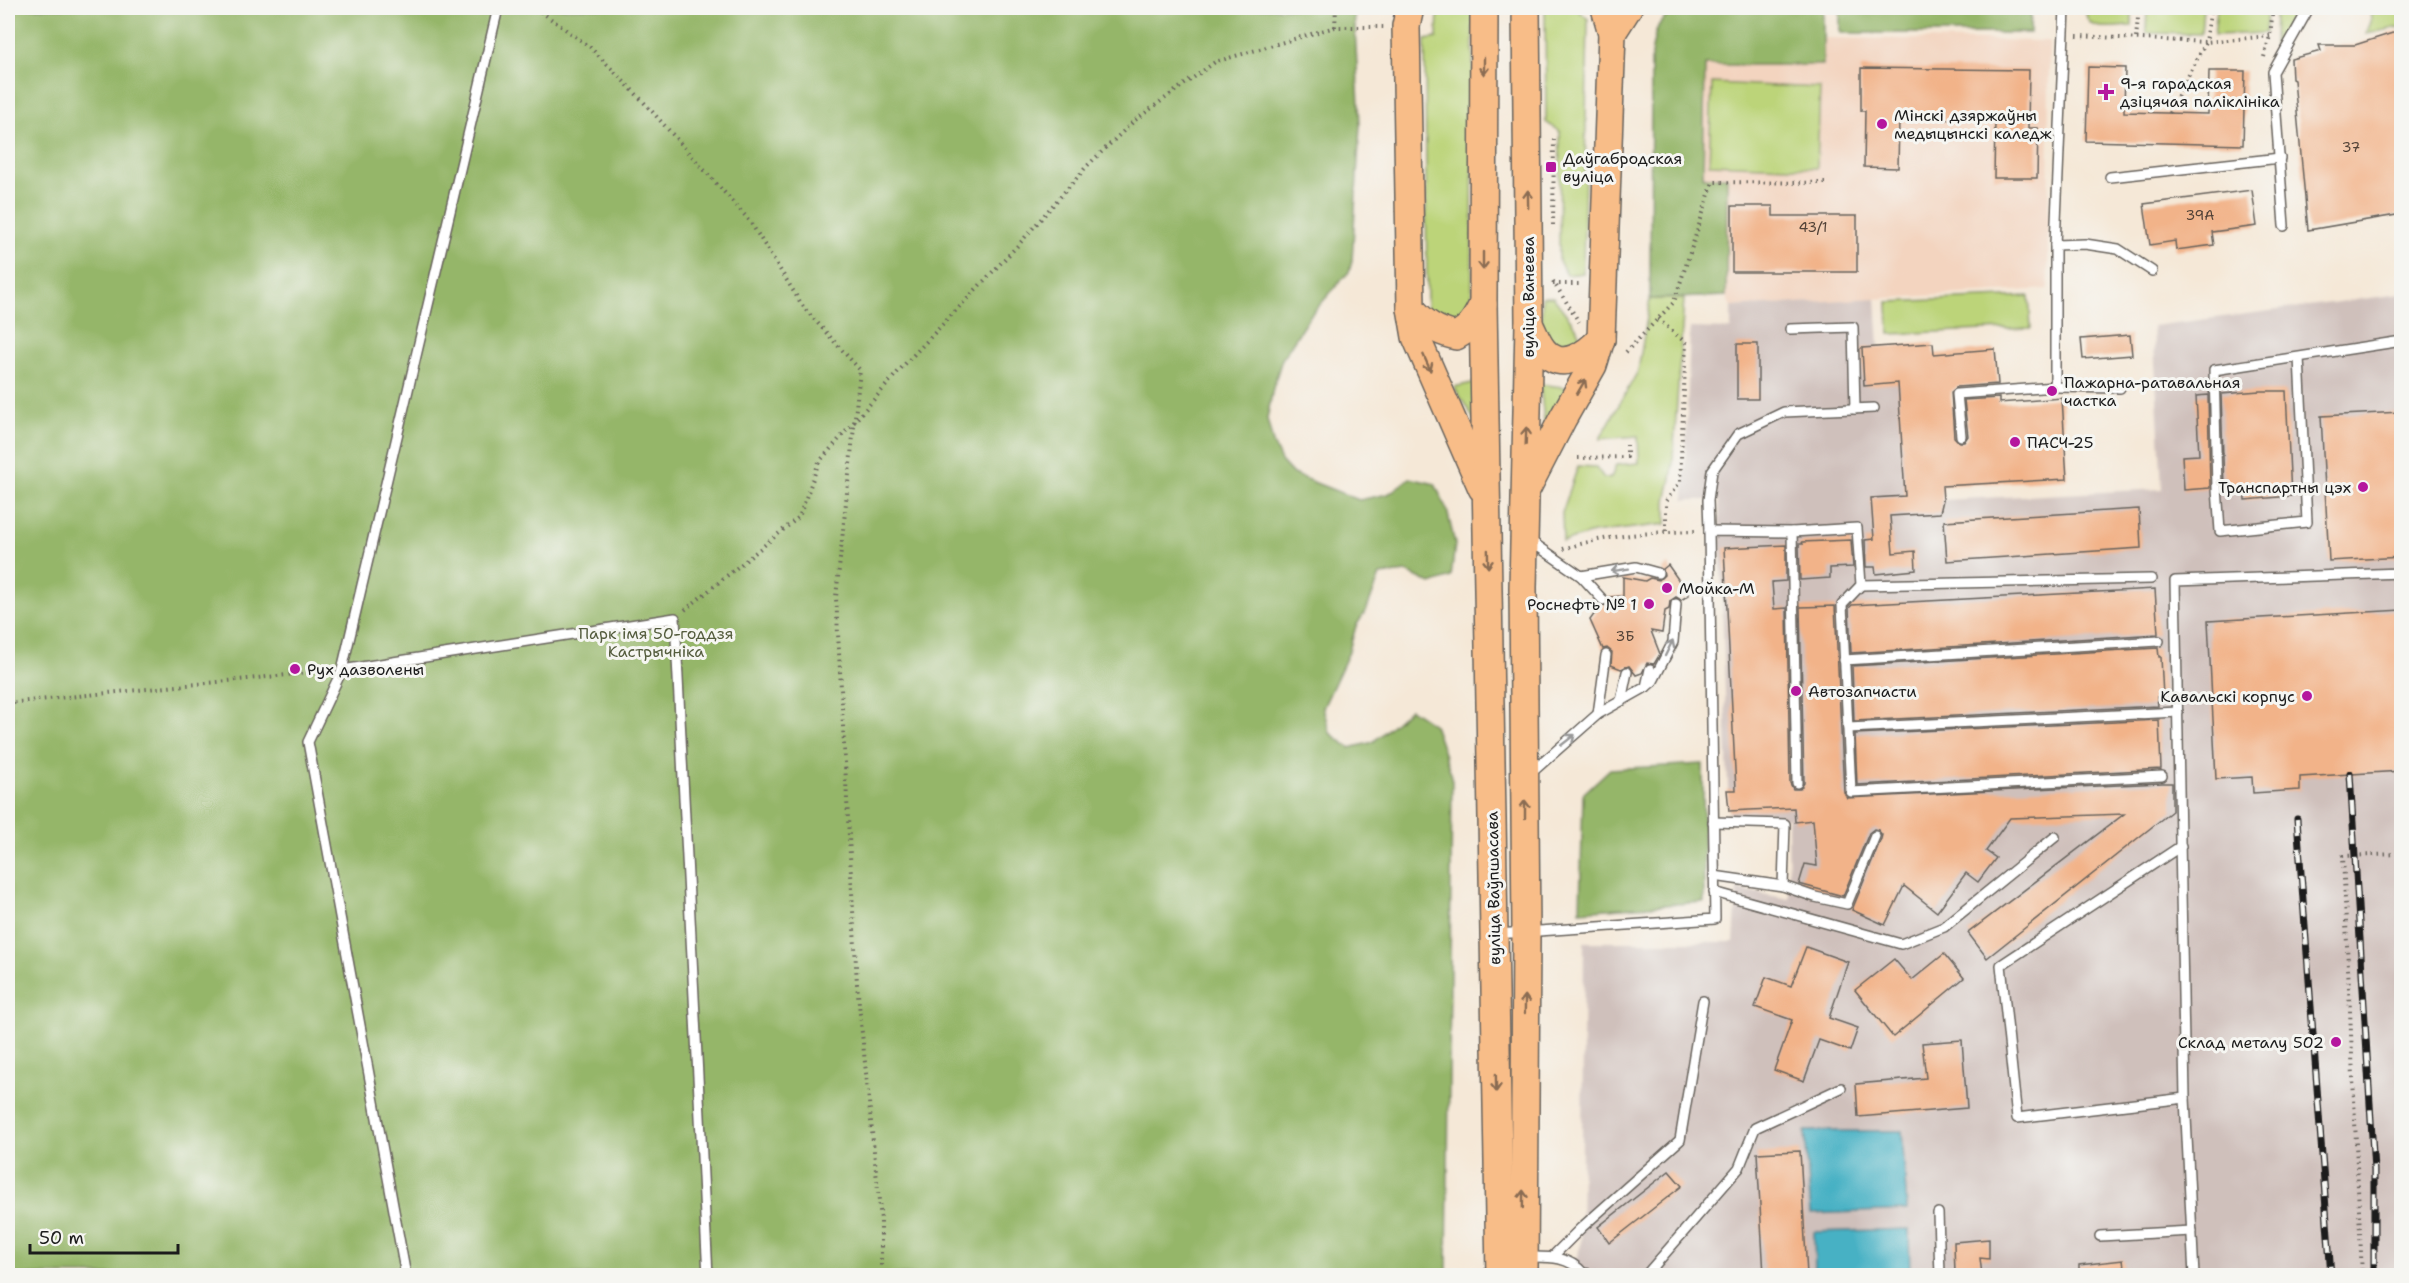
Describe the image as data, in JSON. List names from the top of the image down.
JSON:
{
  "streets": {
    "main road": ["вуліца Ванеева", "вуліца Ваўпшасава"]
  },
  "crossings": [
    ["вуліца Ванеева", "вуліца Ваўпшасава"]
  ],
  "parks": ["Парк імя 50-годдзя Кастрычніка"],
  "places": {
    "health": ["9-я гарадская дзіцячая паліклініка"],
    "other": [
      "Мінскі дзяржаўны медыцынскі каледж",
      "Пажарна-ратавальная частка",
      "ПАСЧ-25",
      "Транспартны цэх",
      "Мойка-М",
      "Роснефть № 1",
      "Рух дазволены",
      "Автозапчасти",
      "Кавальскі корпус",
      "Склад металу 502"
    ],
    "transit": ["Даўгабродская вуліца"]
  },
  "house_numbers": [
    "37",
    "39А",
    "43/1",
    "3Б"
  ],
  "scale_bar": "50 m"
}
